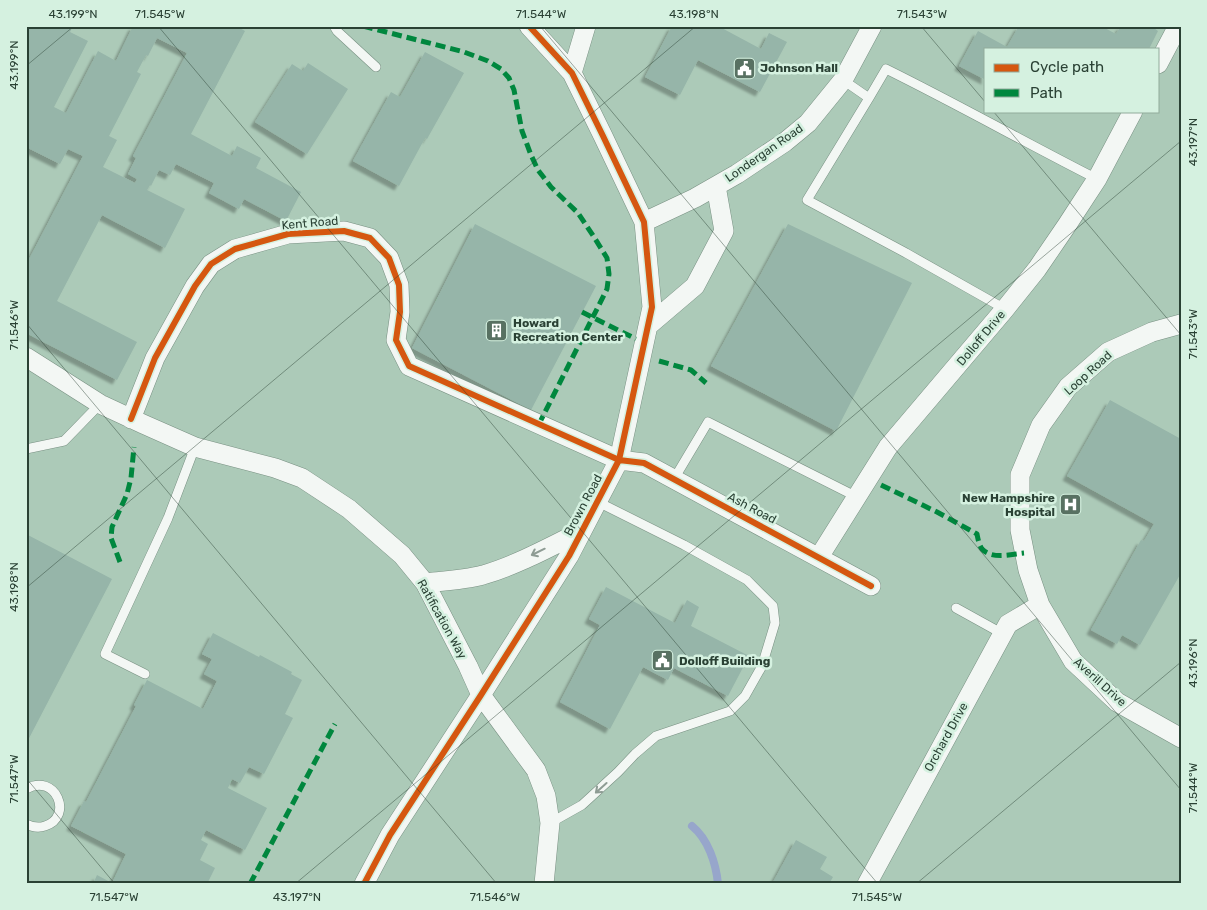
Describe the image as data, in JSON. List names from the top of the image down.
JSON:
{
  "streets": {
    "street": [
      "Londergan Road",
      "Kent Road",
      "Dolloff Drive",
      "Loop Road",
      "Brown Road",
      "Ash Road",
      "Ratification Way",
      "Averill Drive",
      "Orchard Drive"
    ]
  },
  "crossings": [
    ["Londergan Road", "Brown Road"],
    ["Kent Road", "Brown Road"],
    ["Kent Road", "Ash Road"],
    ["Kent Road", "Ratification Way"],
    ["Dolloff Drive", "Ash Road"],
    ["Loop Road", "Averill Drive"],
    ["Loop Road", "Orchard Drive"],
    ["Brown Road", "Ash Road"],
    ["Brown Road", "Ratification Way"],
    ["Averill Drive", "Orchard Drive"]
  ],
  "places": {
    "public building": ["Johnson Hall", "Dolloff Building"],
    "building": ["Howard Recreation Center"],
    "hospital": ["New Hampshire Hospital"]
  },
  "legend": ["Cycle path", "Path"],
  "coordinates": [
    "43.199°N",
    "71.545°W",
    "71.544°W",
    "43.198°N",
    "71.543°W",
    "43.197°N",
    "71.546°W",
    "43.196°N",
    "71.547°W"
  ]
}
